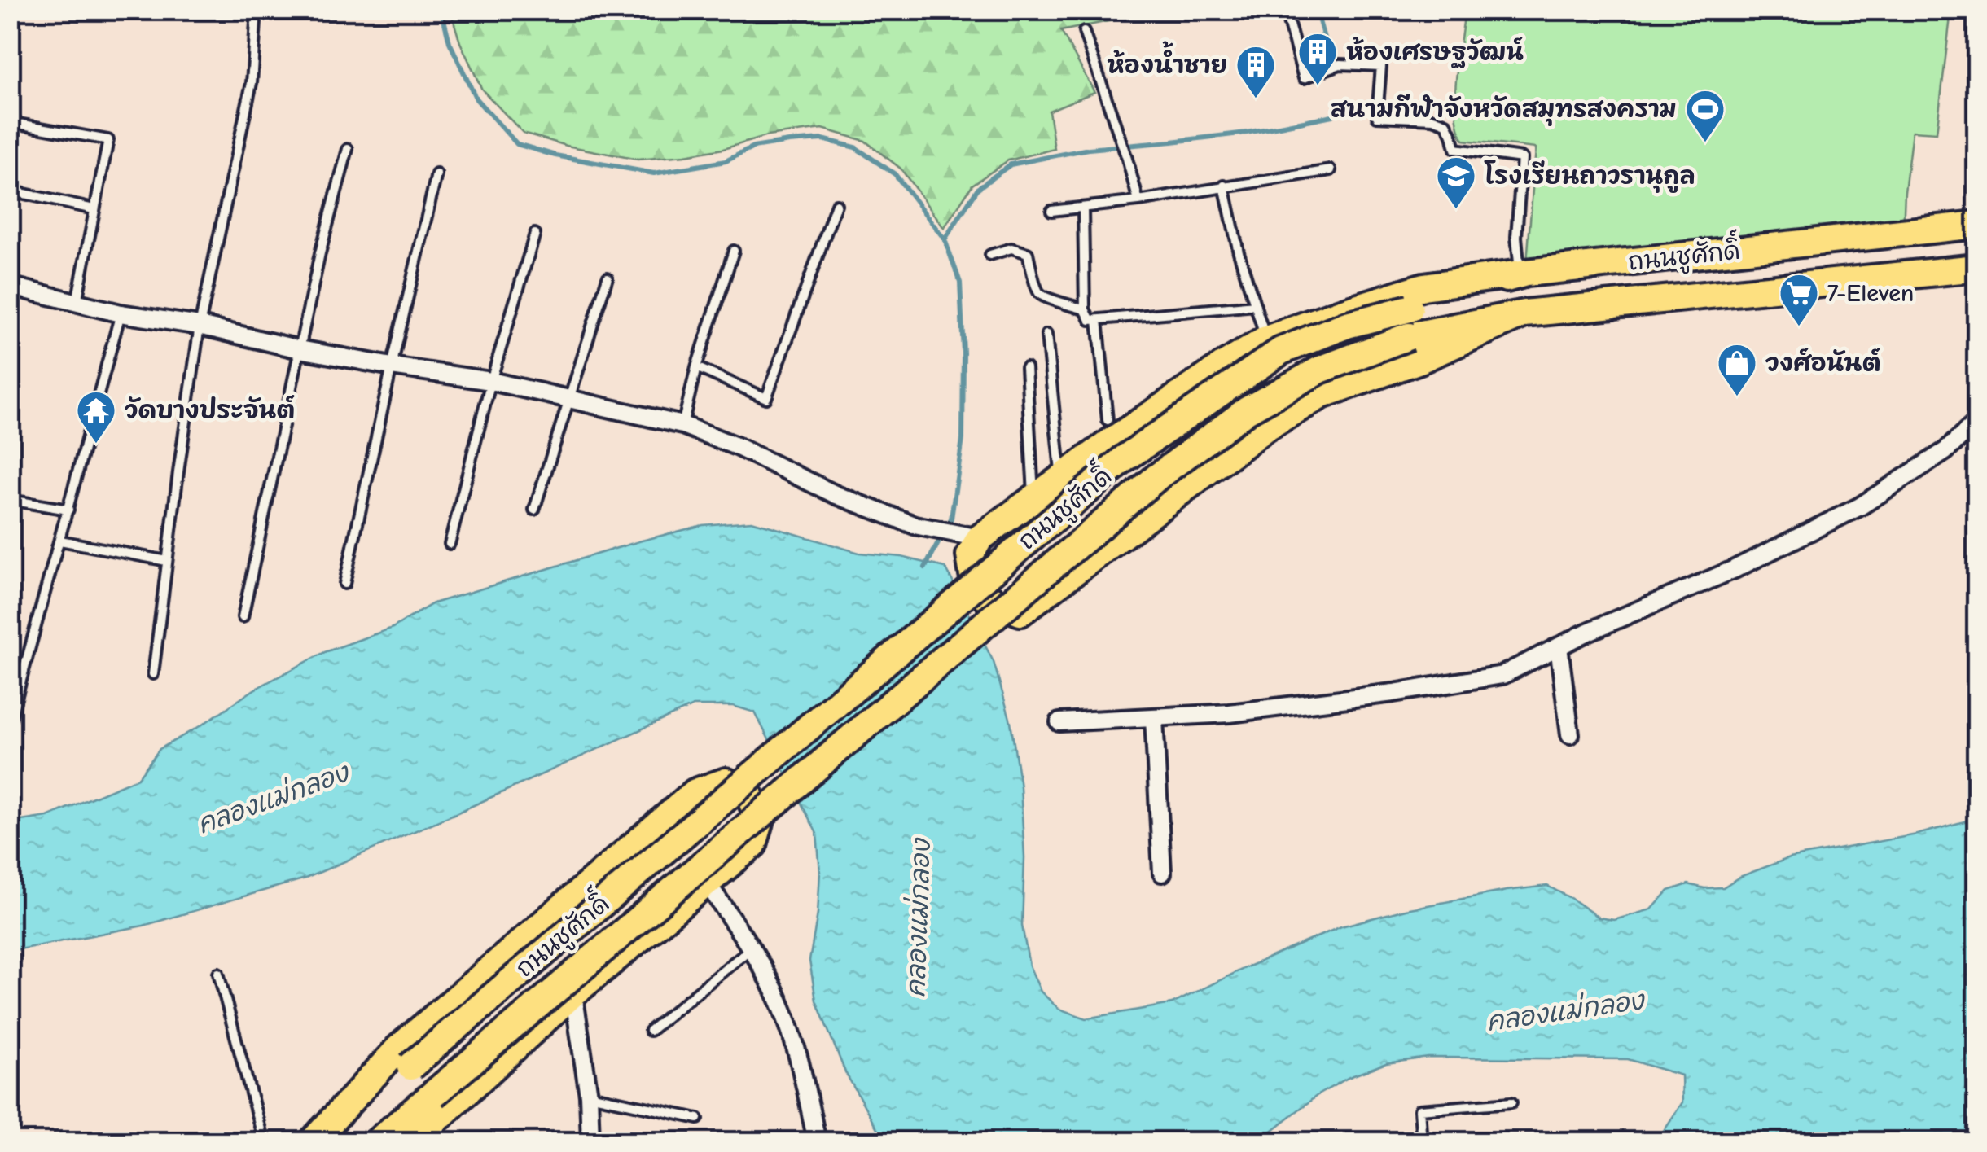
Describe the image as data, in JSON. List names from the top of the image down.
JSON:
{
  "streets": {
    "main road": ["ถนนชูศักดิ์"]
  },
  "water": ["คลองแม่กลอง"],
  "places": {
    "building": ["ห้องเศรษฐวัฒน์", "ห้องน้ำชาย"],
    "sports": ["สนามกีฬาจังหวัดสมุทรสงคราม"],
    "school or university": ["โรงเรียนถาวรานุกูล"],
    "supermarket": ["7-Eleven"],
    "shop": ["วงศ์อนันต์"],
    "temple": ["วัดบางประจันต์"]
  }
}
